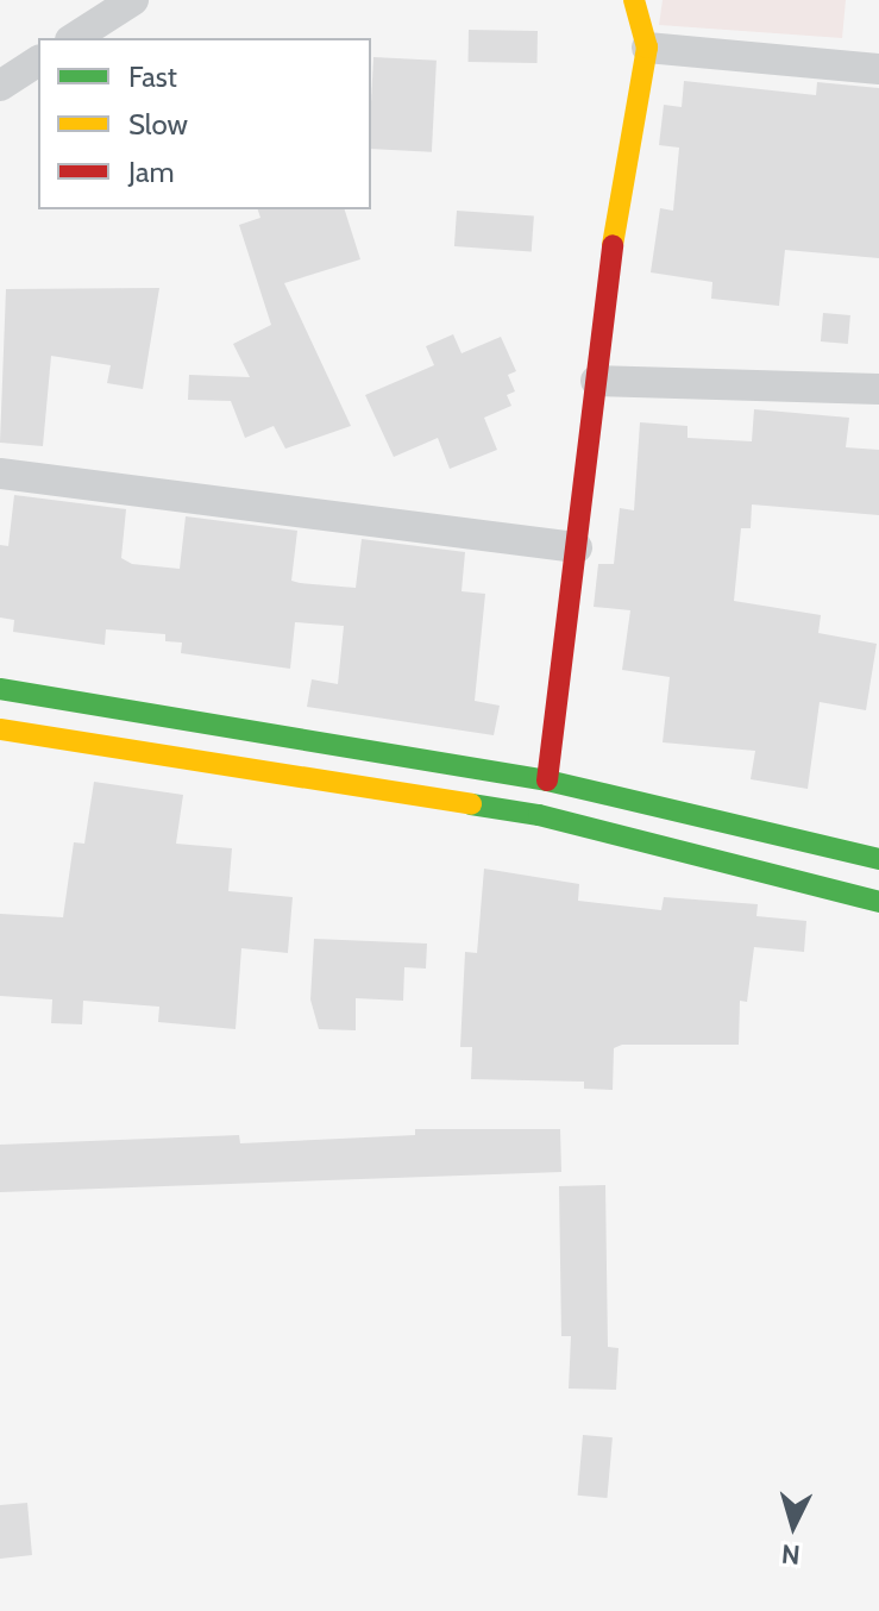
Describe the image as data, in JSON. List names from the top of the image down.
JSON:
{
  "legend": ["Fast", "Slow", "Jam"],
  "north": "bottom"
}
